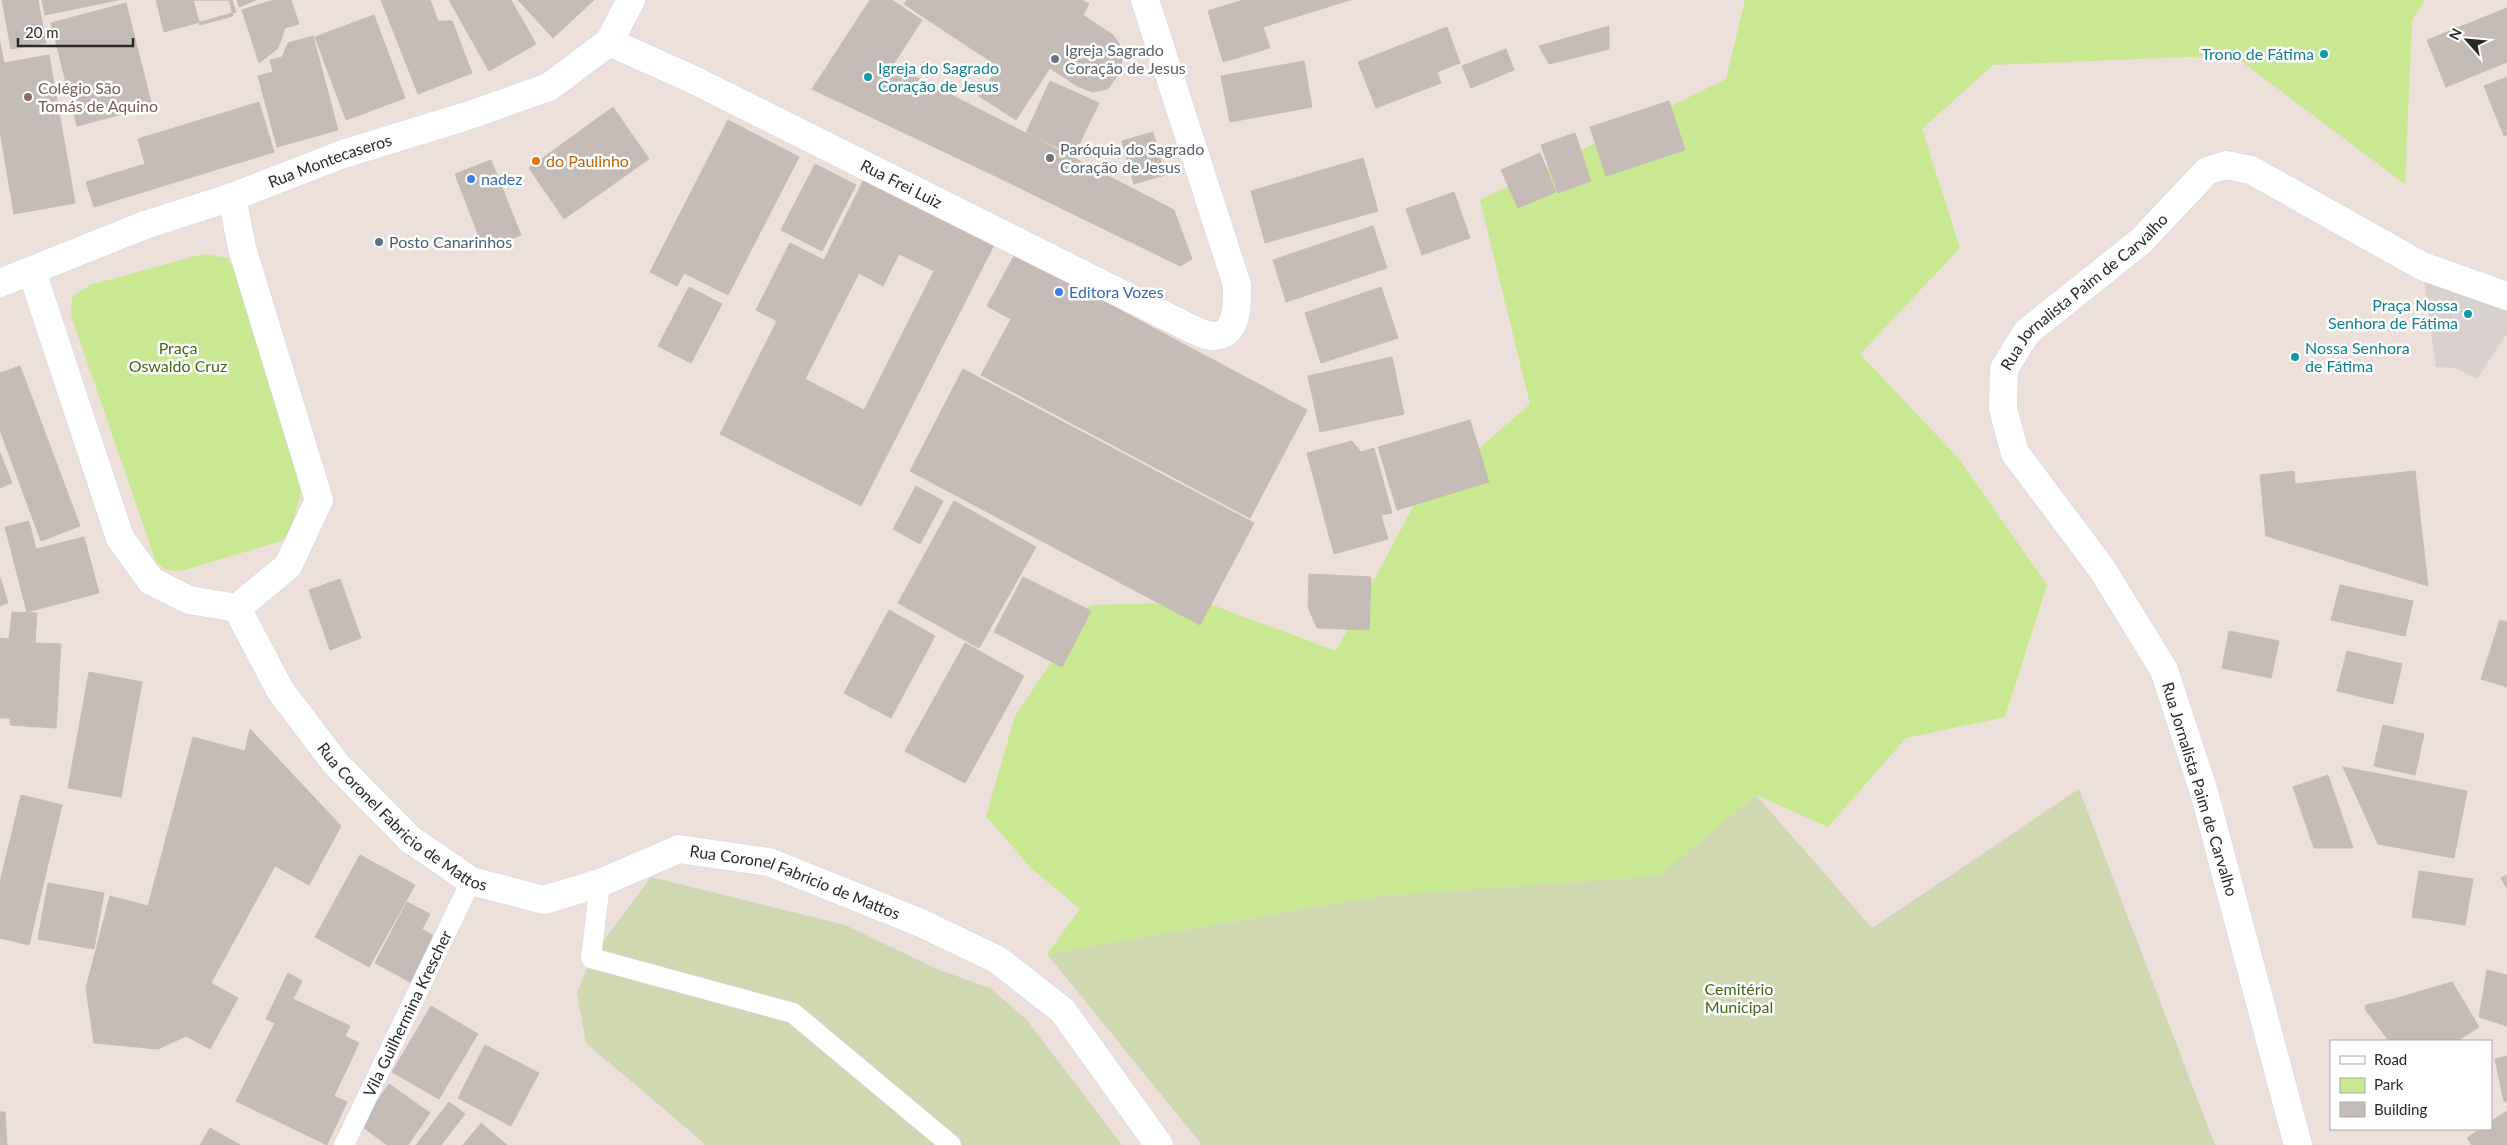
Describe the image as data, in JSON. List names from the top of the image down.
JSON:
{
  "streets": {
    "street": [
      "Rua Montecaseros",
      "Rua Frei Luiz",
      "Rua Jornalista Paim de Carvalho",
      "Rua Coronel Fabricio de Mattos"
    ],
    "lane": ["Vila Guilhermina Krescher"]
  },
  "crossings": [
    ["Rua Montecaseros", "Rua Frei Luiz"],
    ["Rua Coronel Fabricio de Mattos", "Vila Guilhermina Krescher"]
  ],
  "parks": ["Praça Oswaldo Cruz", "Cemitério Municipal"],
  "places": [
    "Trono de Fátima",
    "Igreja Sagrado Coração de Jesus",
    "Igreja do Sagrado Coração de Jesus",
    "Colégio São Tomás de Aquino",
    "Paróquia do Sagrado Coração de Jesus",
    "do Paulinho",
    "nadez",
    "Posto Canarinhos",
    "Editora Vozes",
    "Praça Nossa Senhora de Fátima",
    "Nossa Senhora de Fátima"
  ],
  "legend": ["Road", "Park", "Building"],
  "scale_bar": "20 m",
  "north": "top left"
}
